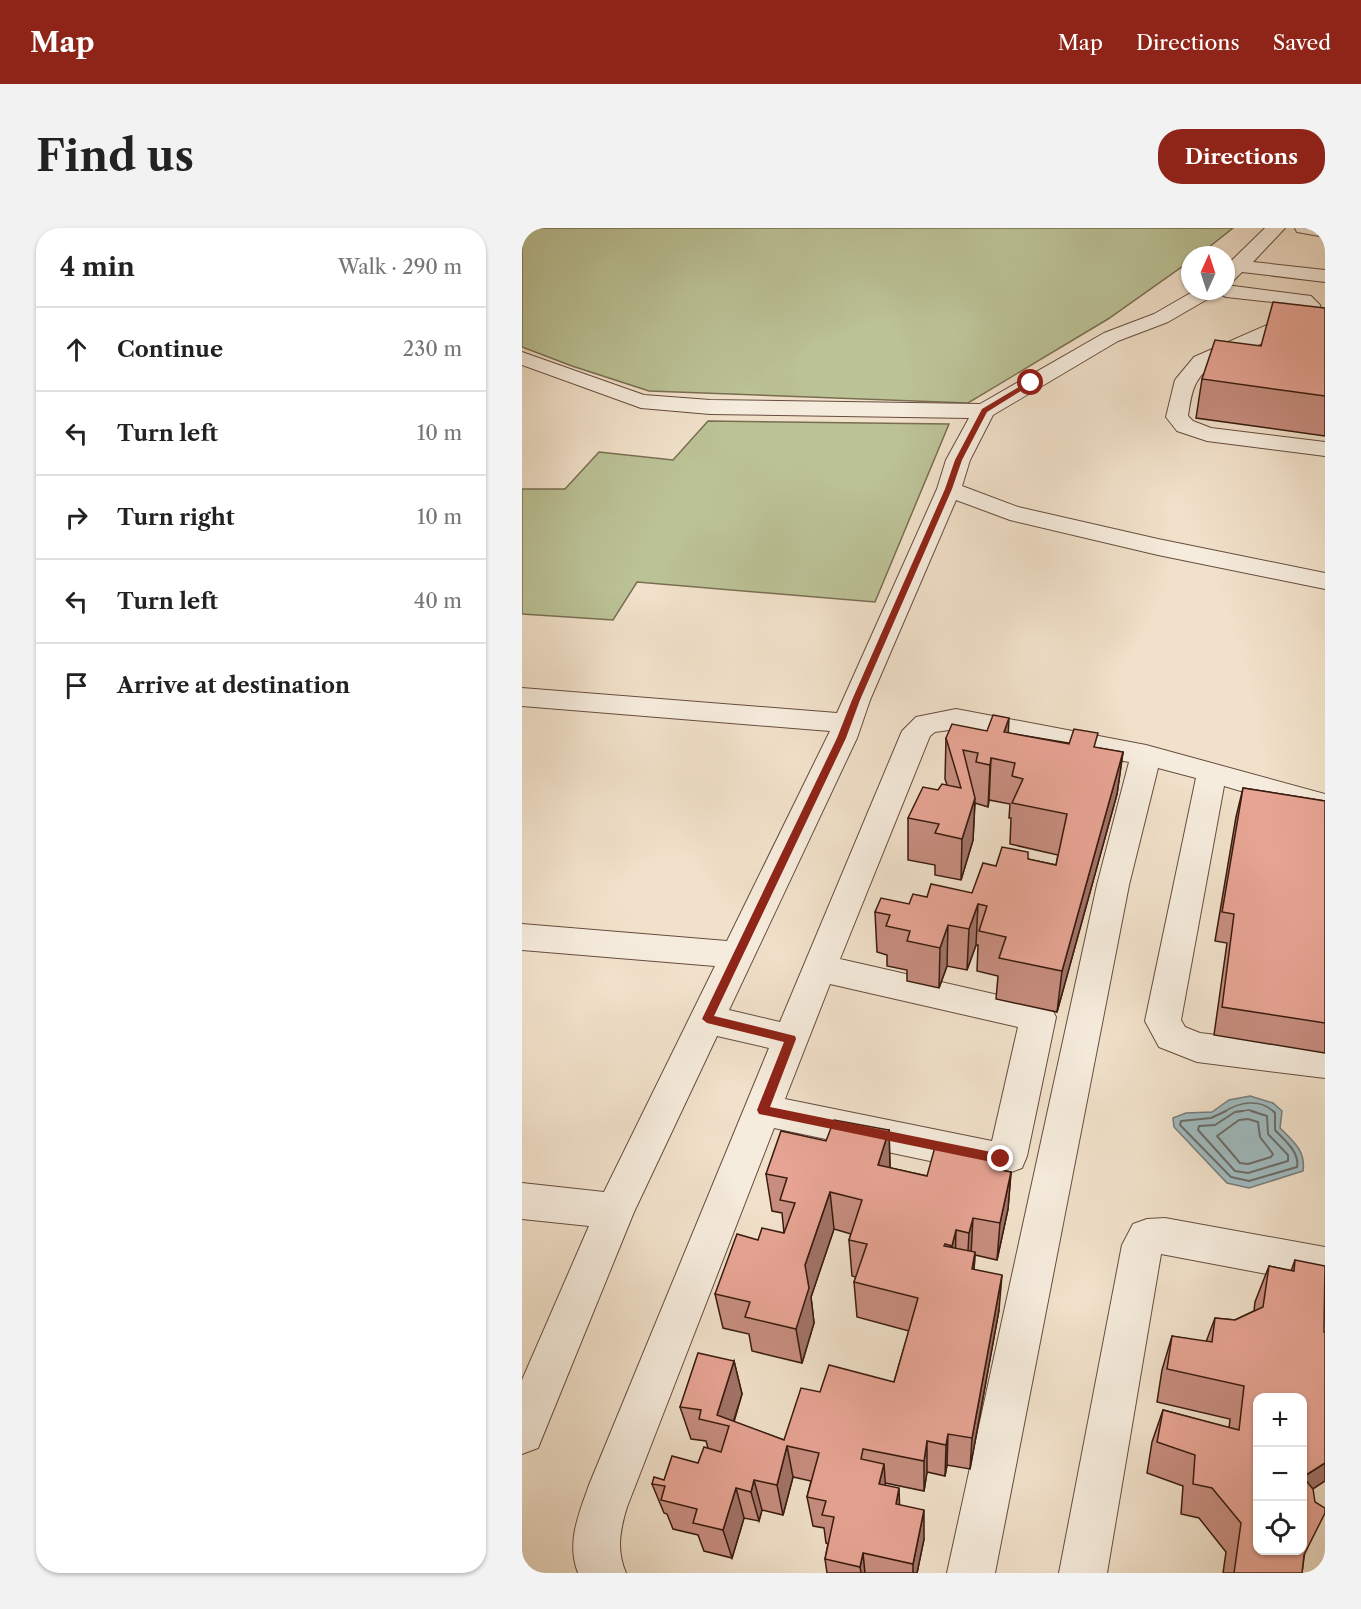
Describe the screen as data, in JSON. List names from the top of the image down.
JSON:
{
  "north": "top",
  "page": {
    "header": "Map",
    "nav": ["Map", "Directions", "Saved"],
    "buttons": "Directions",
    "title": "Find us",
    "heading": ["4 min", "Walk · 290 m"],
    "list": [
      ["Continue", "230 m"],
      ["Turn left", "10 m"],
      ["Turn right", "10 m"],
      ["Turn left", "40 m"],
      "Arrive at destination"
    ],
    "map_buttons": ["+", "−"]
  }
}
